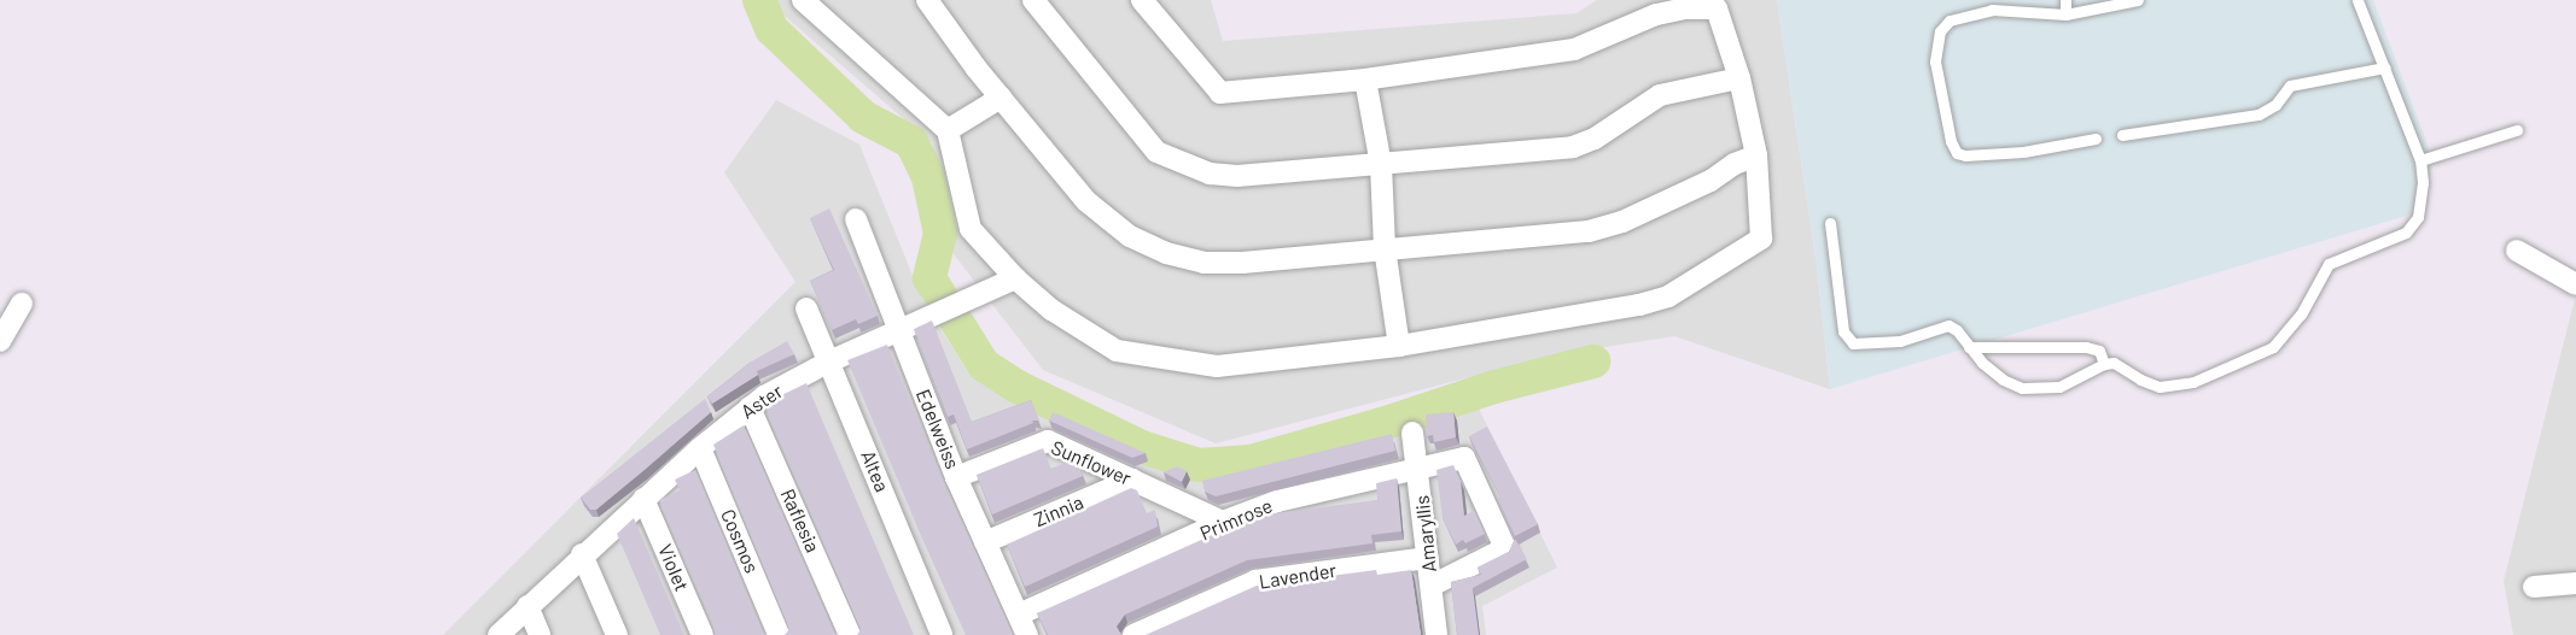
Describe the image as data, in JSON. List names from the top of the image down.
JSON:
{
  "streets": {
    "street": [
      "Aster",
      "Edelweiss",
      "Sunflower",
      "Altea",
      "Zinnia",
      "Primrose",
      "Raflesia",
      "Amaryllis",
      "Cosmos",
      "Violet",
      "Lavender"
    ]
  },
  "crossings": [
    ["Aster", "Edelweiss"],
    ["Aster", "Altea"],
    ["Aster", "Raflesia"],
    ["Aster", "Cosmos"],
    ["Aster", "Violet"],
    ["Edelweiss", "Sunflower"],
    ["Edelweiss", "Zinnia"],
    ["Edelweiss", "Primrose"],
    ["Sunflower", "Zinnia"],
    ["Sunflower", "Primrose"],
    ["Primrose", "Amaryllis"],
    ["Amaryllis", "Lavender"]
  ]
}
